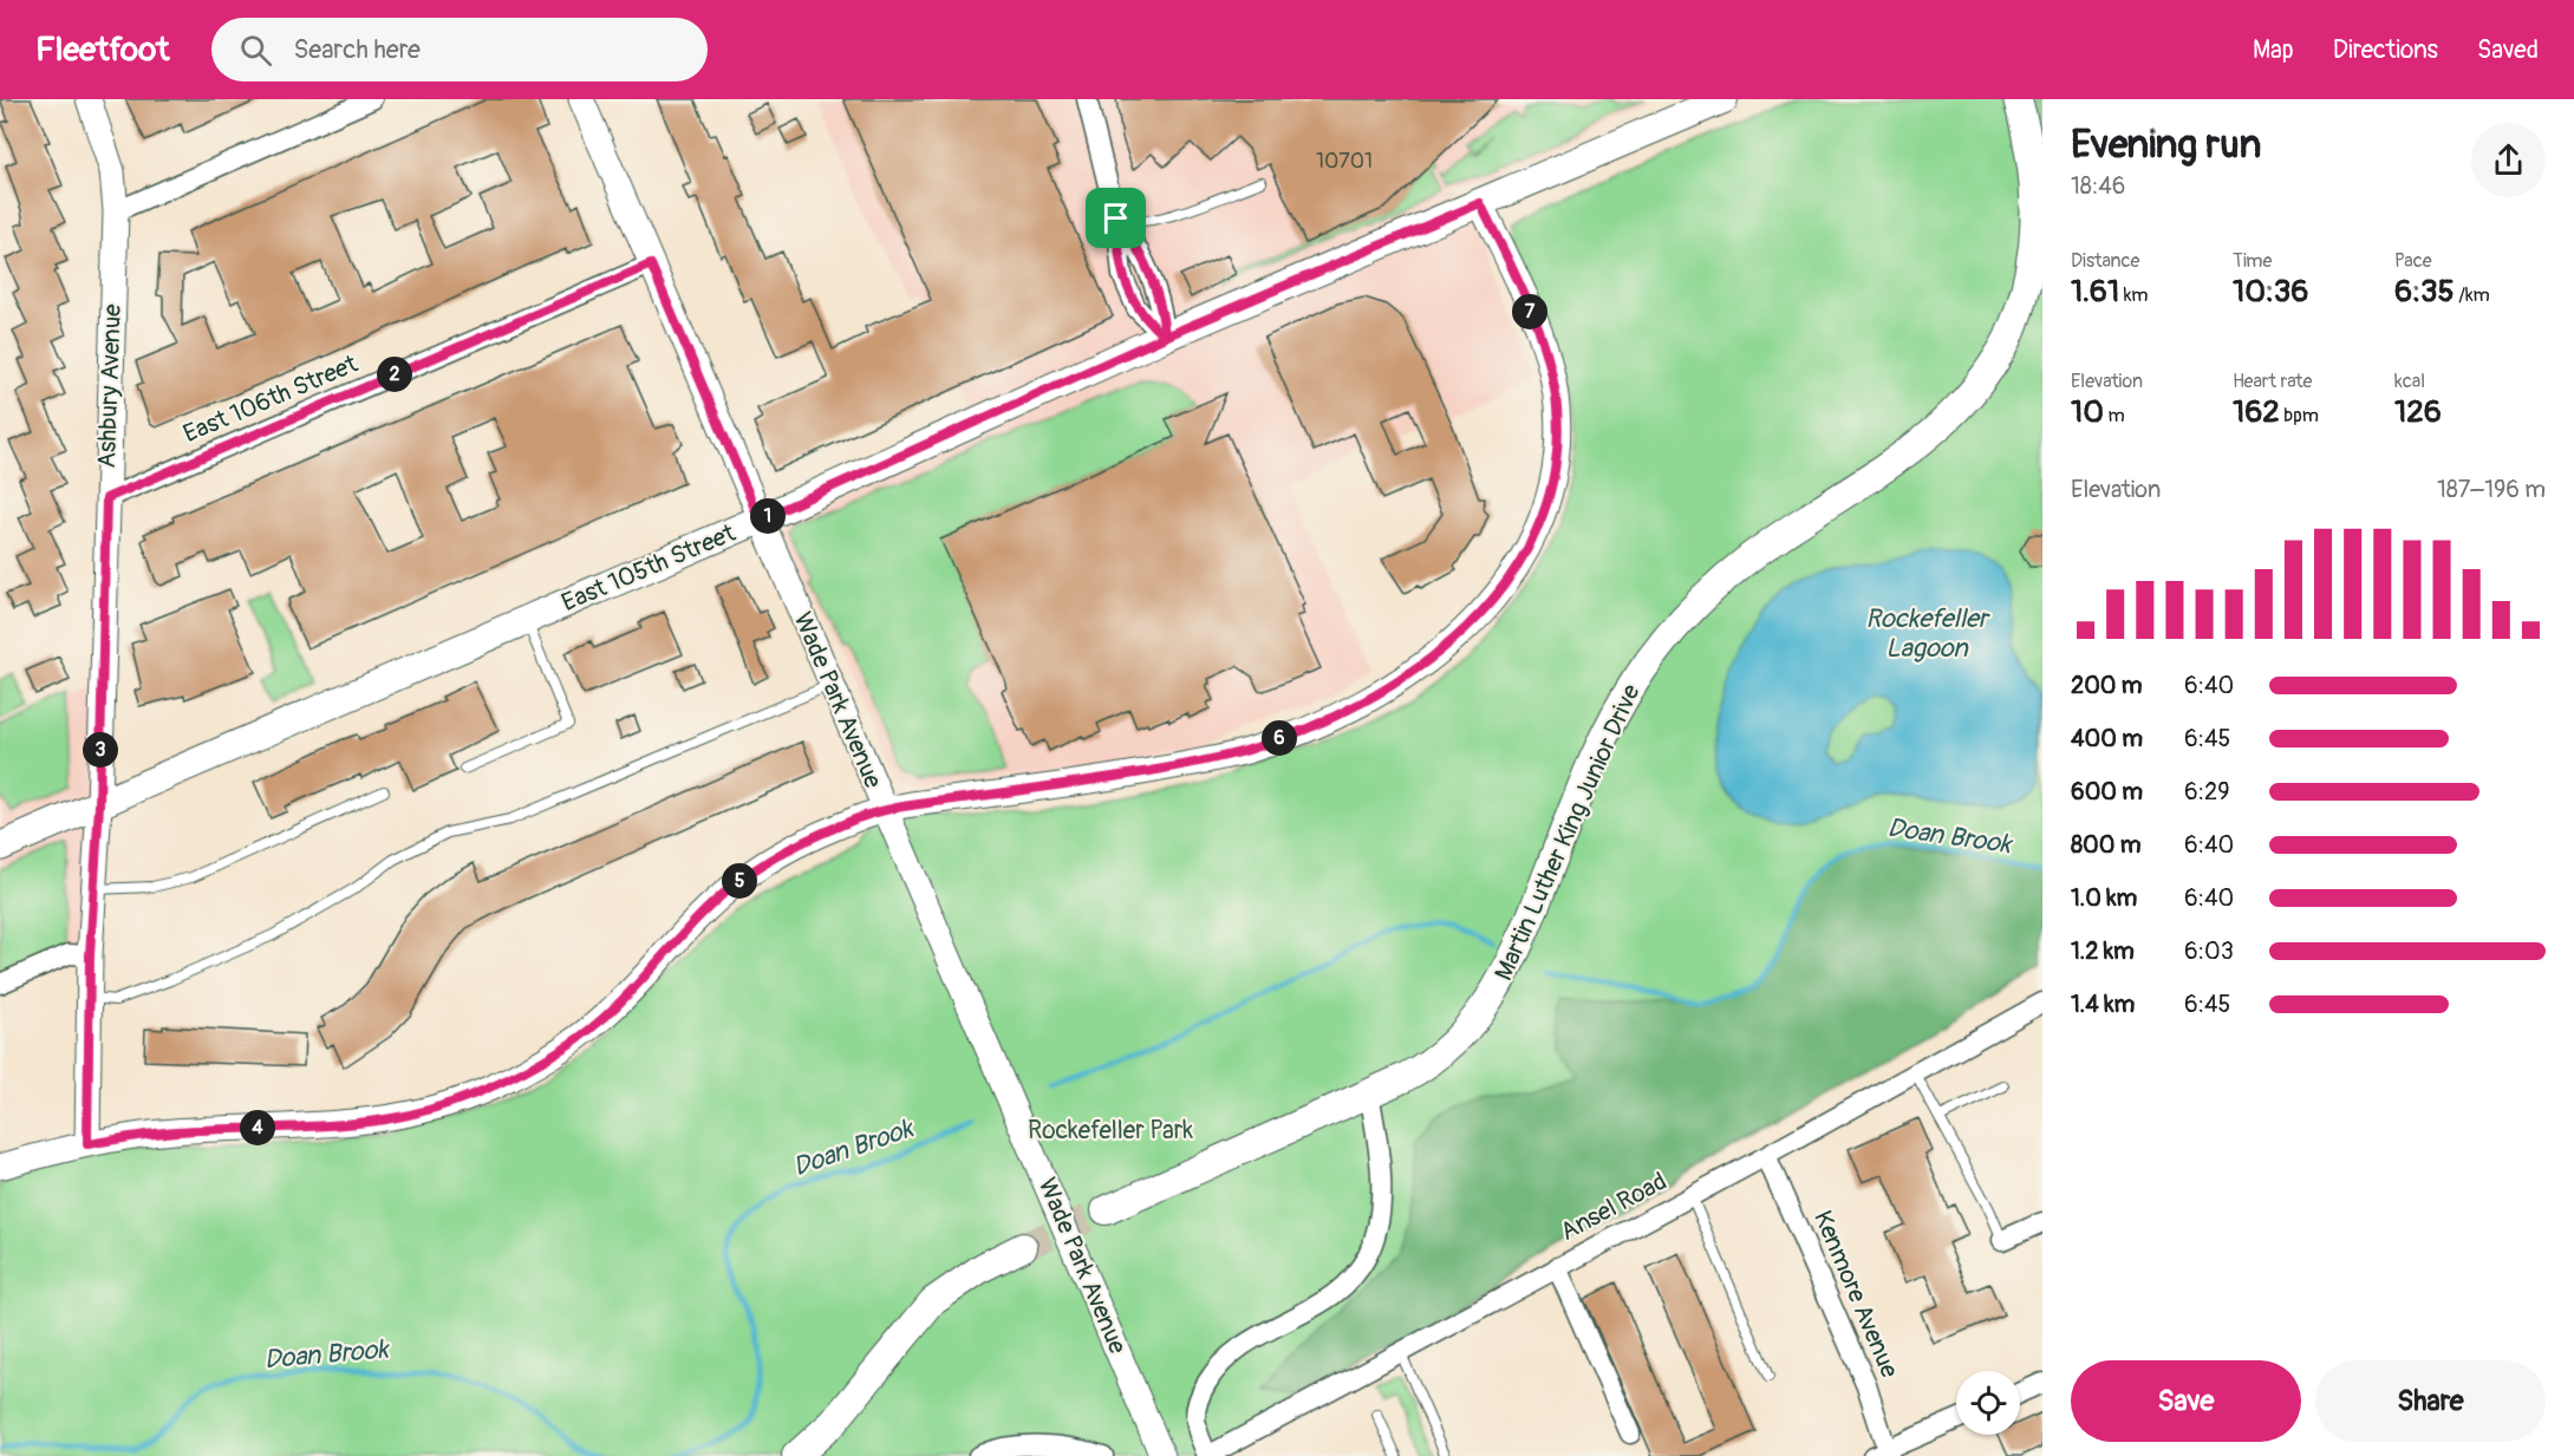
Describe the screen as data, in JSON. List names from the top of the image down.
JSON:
{
  "streets": {
    "main road": ["East 105th Street", "Martin Luther King Junior Drive"],
    "street": [
      "Ashbury Avenue",
      "East 106th Street",
      "Wade Park Avenue",
      "Ansel Road",
      "Kenmore Avenue"
    ]
  },
  "crossings": [
    ["Ashbury Avenue", "East 106th Street"],
    ["Ashbury Avenue", "East 105th Street"],
    ["East 106th Street", "Wade Park Avenue"],
    ["East 105th Street", "Wade Park Avenue"],
    ["Ansel Road", "Kenmore Avenue"]
  ],
  "water": ["Rockefeller Lagoon", "Doan Brook"],
  "parks": ["Rockefeller Park"],
  "house_numbers": ["10701"],
  "page": {
    "header": "Fleetfoot",
    "search": "Search here",
    "nav": ["Map", "Directions", "Saved"],
    "heading": ["Evening run", "18:46"],
    "stats": [
      ["Distance", "1.61 km"],
      ["Time", "10:36"],
      ["Pace", "6:35 /km"],
      ["Elevation", "10 m"],
      ["Heart rate", "162 bpm"],
      ["kcal", "126"]
    ],
    "pins": [
      "7",
      "2",
      "1",
      "6",
      "3",
      "5",
      "4"
    ],
    "chart": ["Elevation", "187–196 m"],
    "list": [
      {
        "name": "200 m",
        "note": "6:40"
      },
      {
        "name": "400 m",
        "note": "6:45"
      },
      {
        "name": "600 m",
        "note": "6:29"
      },
      {
        "name": "800 m",
        "note": "6:40"
      },
      {
        "name": "1.0 km",
        "note": "6:40"
      },
      {
        "name": "1.2 km",
        "note": "6:03"
      },
      {
        "name": "1.4 km",
        "note": "6:45"
      }
    ],
    "buttons": ["Save", "Share"]
  }
}
